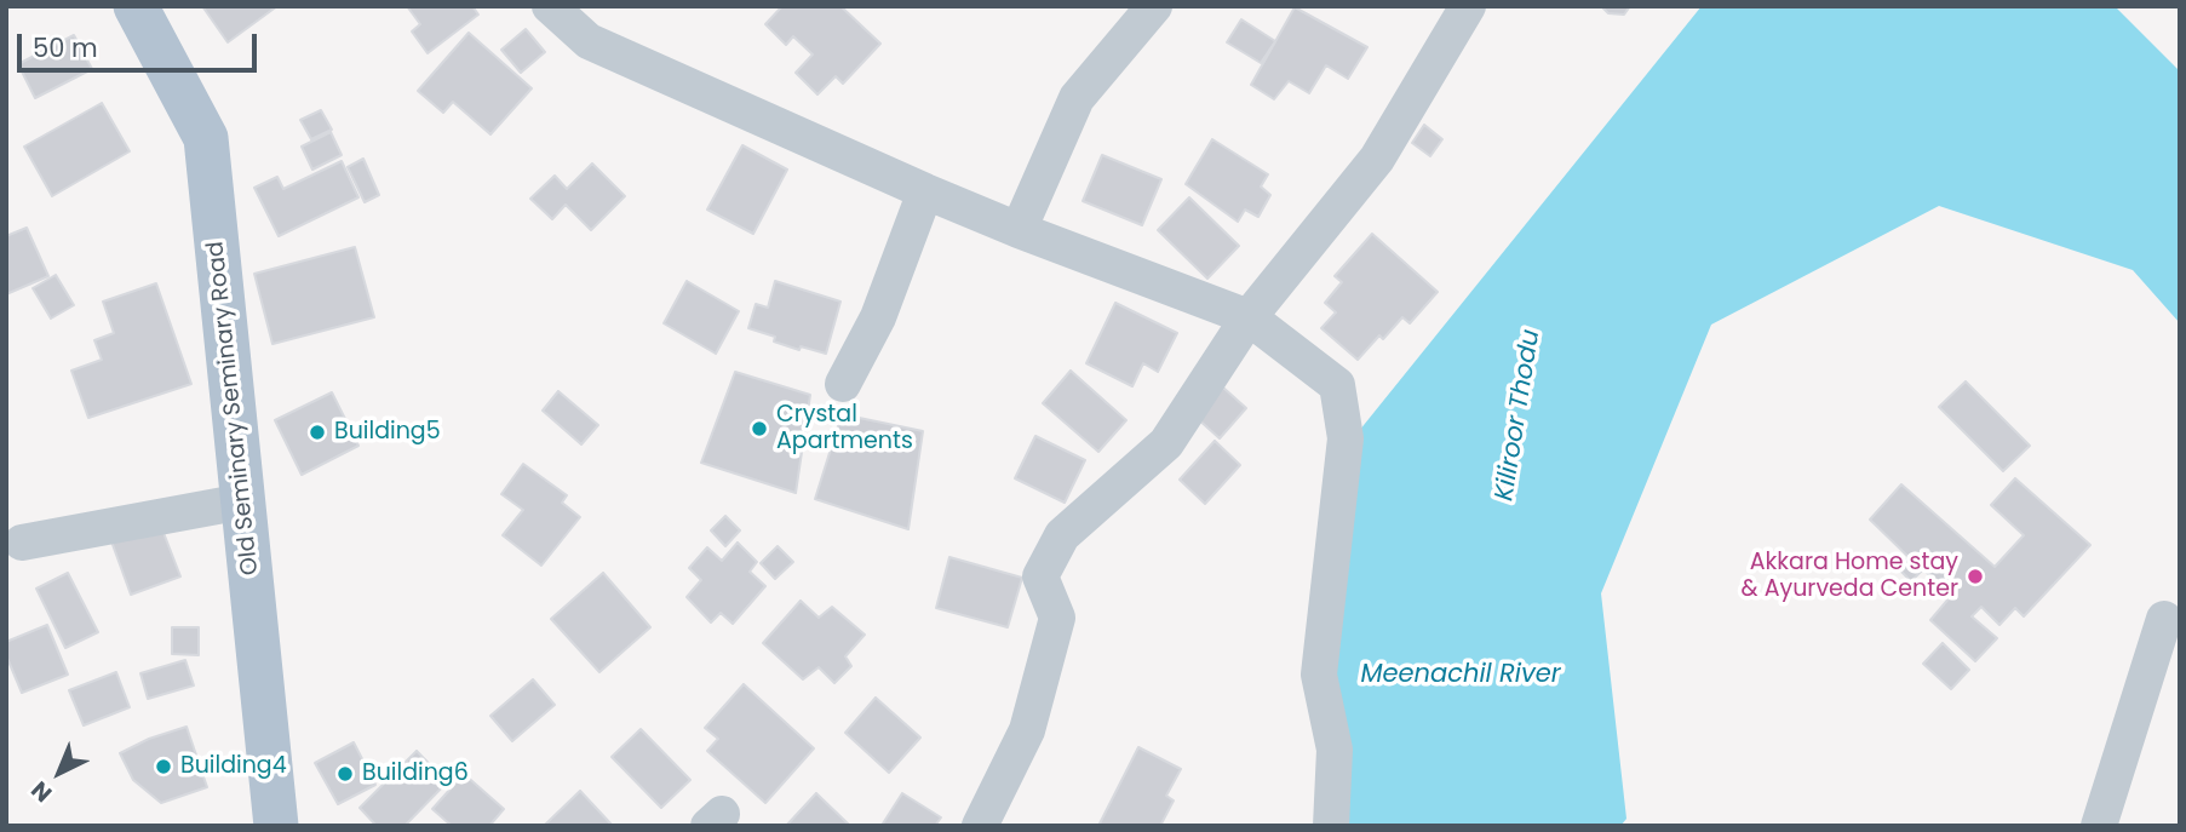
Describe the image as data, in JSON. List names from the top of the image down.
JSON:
{
  "streets": {
    "main road": ["Old Seminary Seminary Road"]
  },
  "water": ["Kiliroor Thodu", "Meenachil River"],
  "places": [
    "Crystal Apartments",
    "Building5",
    "Akkara Home stay & Ayurveda Center",
    "Building4",
    "Building6"
  ],
  "scale_bar": "50 m",
  "north": "bottom left"
}
